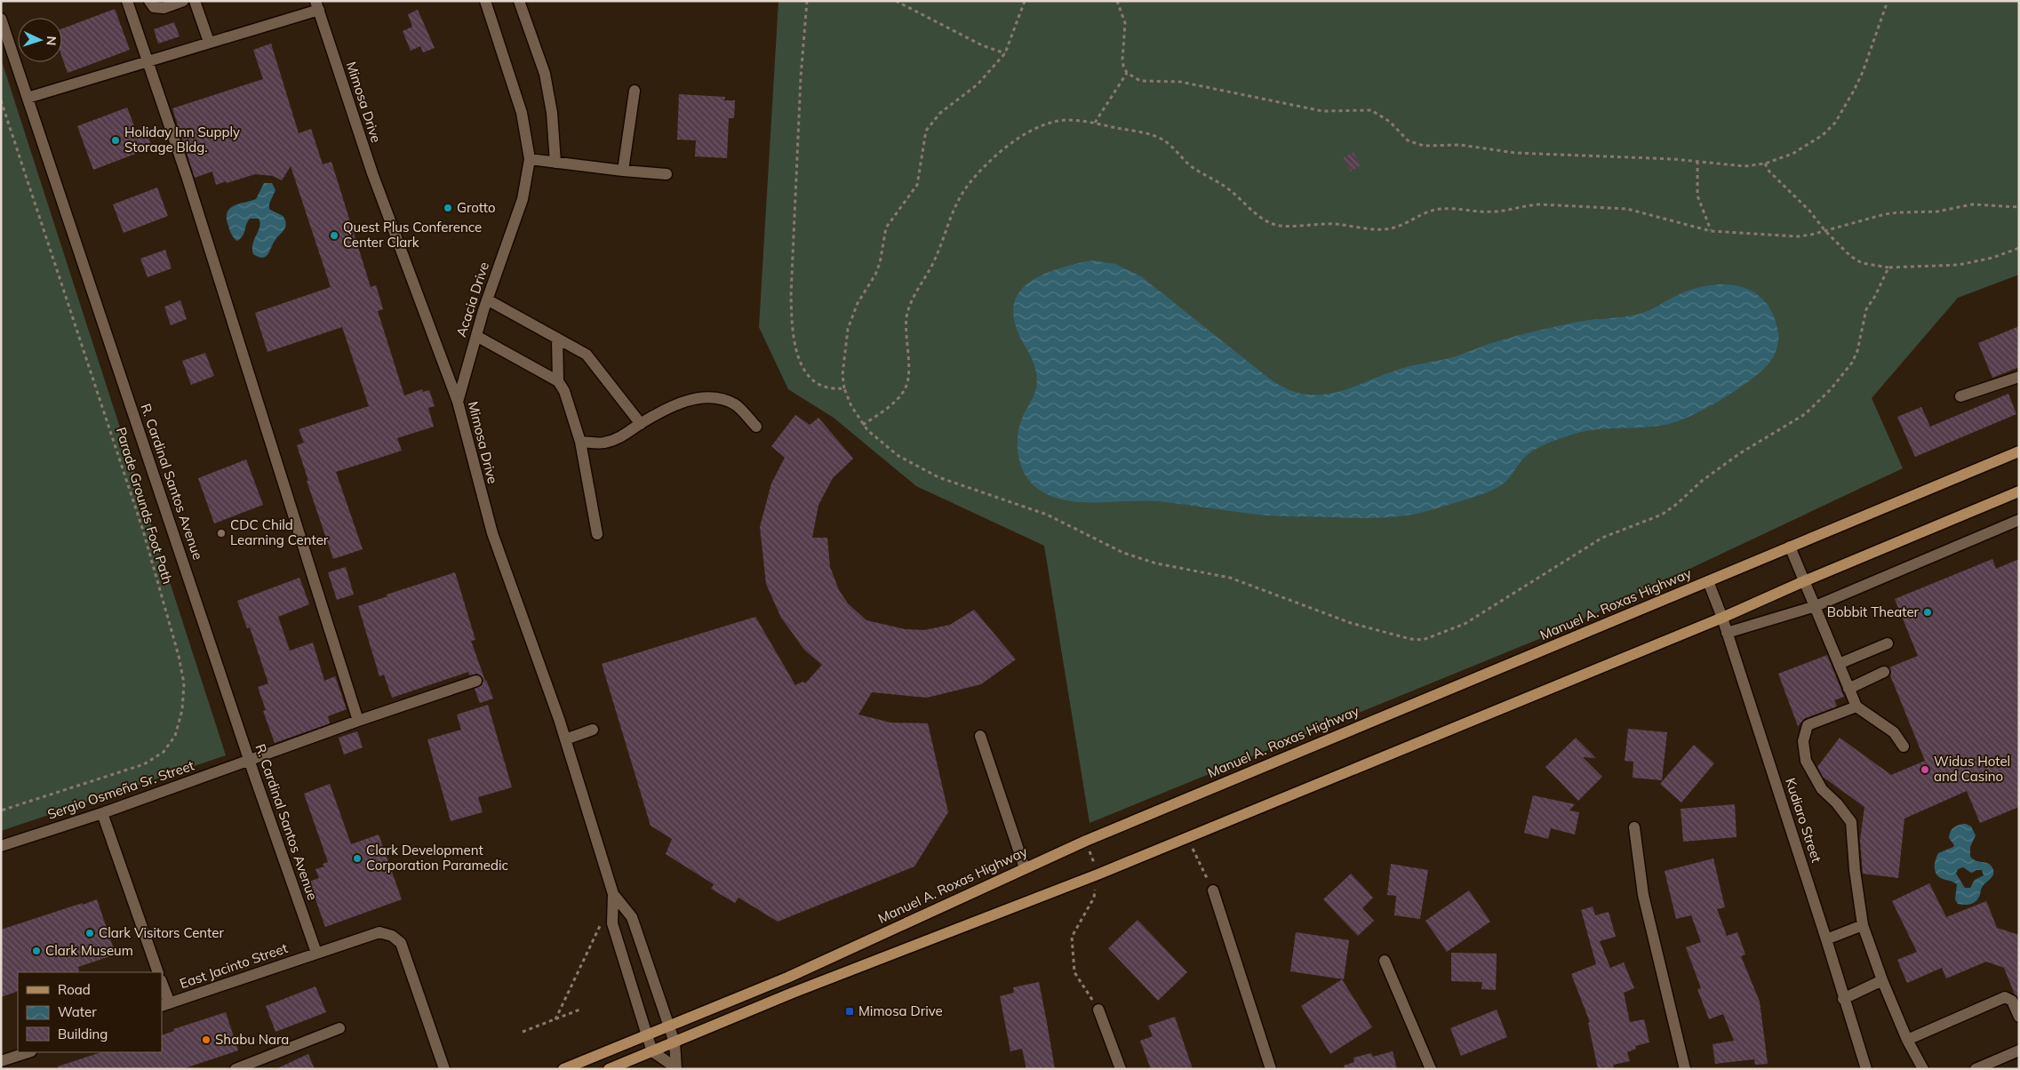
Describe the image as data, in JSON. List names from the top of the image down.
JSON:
{
  "streets": {
    "main road": ["Manuel A. Roxas Highway"],
    "street": [
      "Mimosa Drive",
      "Acacia Drive",
      "R. Cardinal Santos Avenue",
      "Sergio Osmeña Sr. Street",
      "Kudiaro Street",
      "East Jacinto Street"
    ],
    "path": ["Parade Grounds Foot Path"]
  },
  "crossings": [
    ["Mimosa Drive", "Acacia Drive"],
    ["Mimosa Drive", "Manuel A. Roxas Highway"],
    ["R. Cardinal Santos Avenue", "Sergio Osmeña Sr. Street"],
    ["R. Cardinal Santos Avenue", "East Jacinto Street"],
    ["Manuel A. Roxas Highway", "Kudiaro Street"]
  ],
  "places": {
    "other": [
      "Holiday Inn Supply Storage Bldg.",
      "Grotto",
      "Quest Plus Conference Center Clark",
      "CDC Child Learning Center",
      "Bobbit Theater",
      "Widus Hotel and Casino",
      "Clark Development Corporation Paramedic",
      "Clark Visitors Center",
      "Clark Museum",
      "Shabu Nara"
    ],
    "transit": ["Mimosa Drive"]
  },
  "legend": ["Road", "Water", "Building"],
  "north": "right"
}
